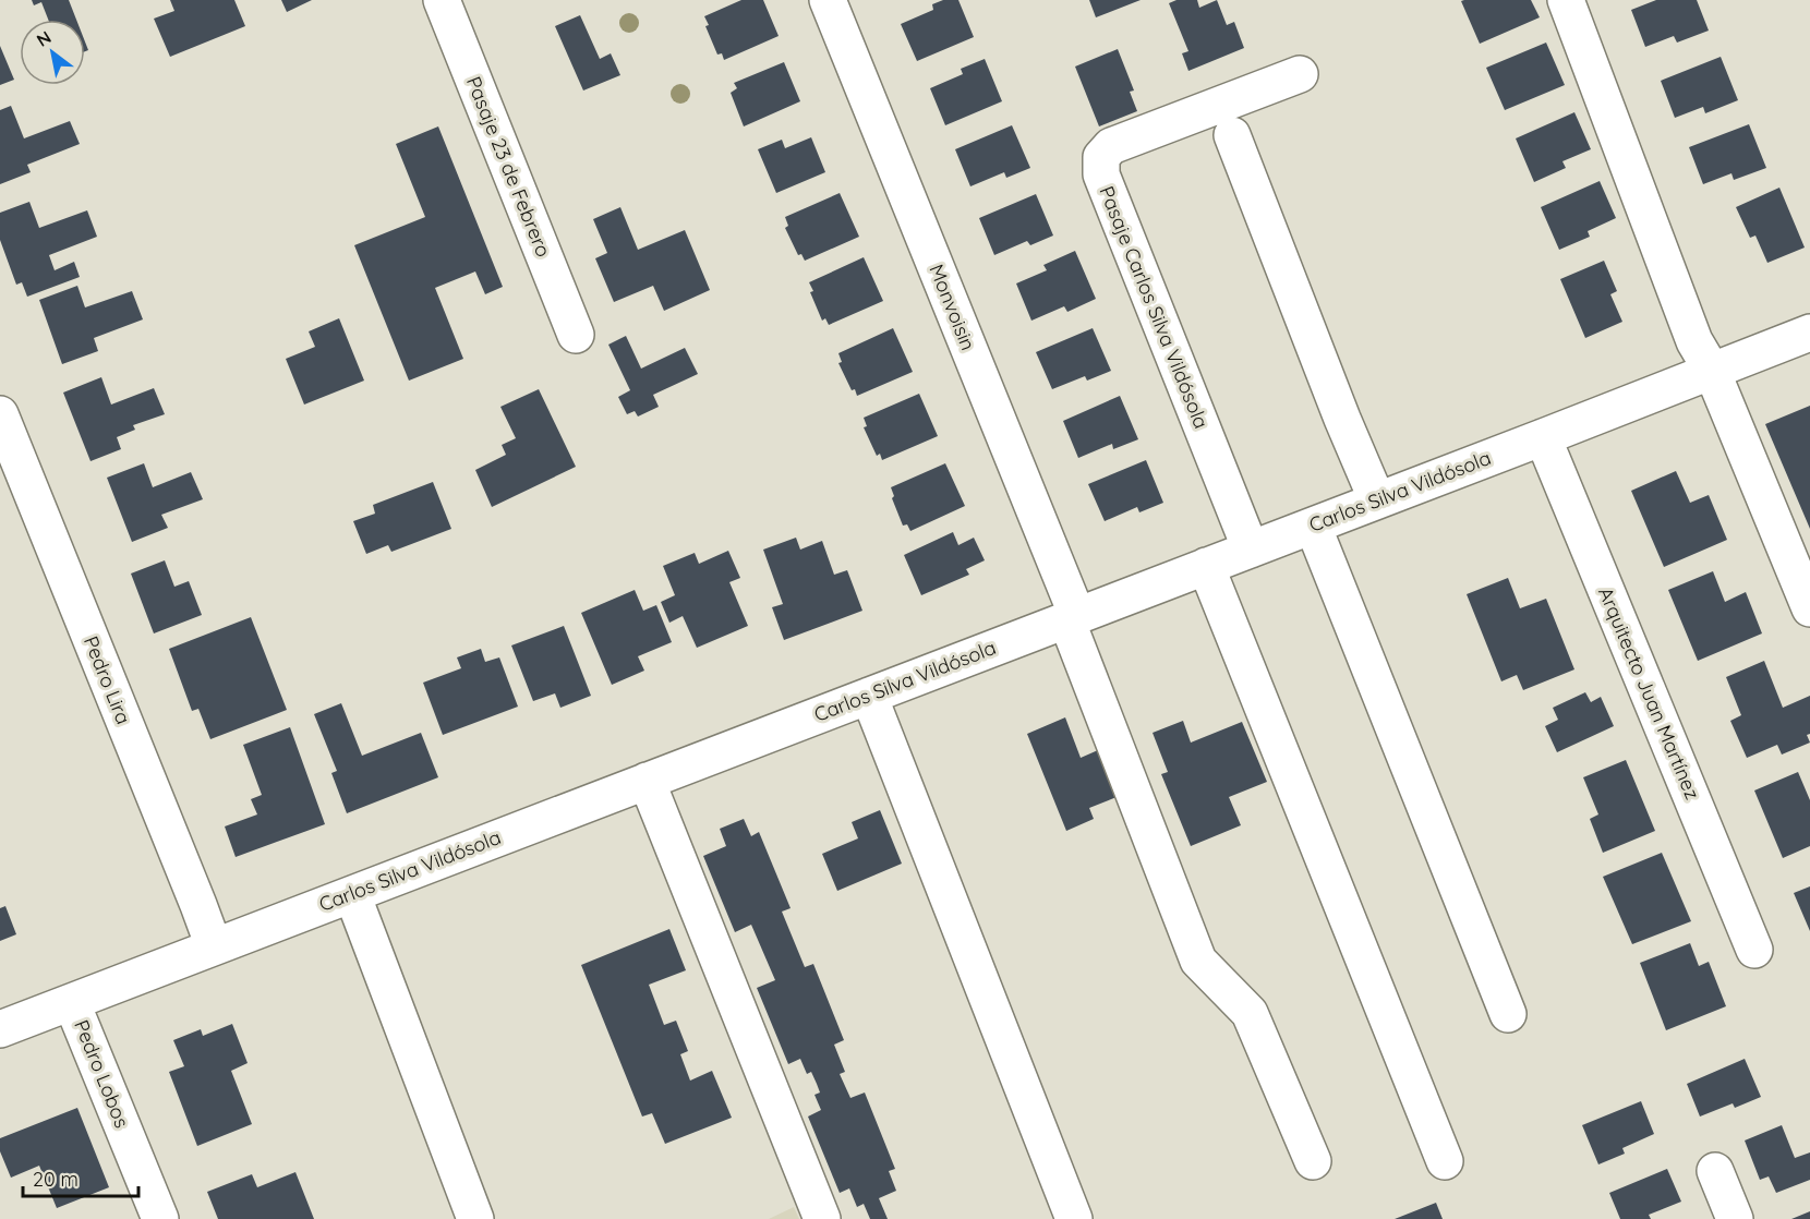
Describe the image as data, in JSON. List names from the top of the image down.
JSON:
{
  "streets": {
    "street": [
      "Pasaje 23 de Febrero",
      "Monvoisin",
      "Pasaje Carlos Silva Vildósola",
      "Carlos Silva Vildósola",
      "Pedro Lira",
      "Arquitecto Juan Martínez",
      "Pedro Lobos"
    ]
  },
  "crossings": [
    ["Monvoisin", "Carlos Silva Vildósola"],
    ["Pasaje Carlos Silva Vildósola", "Carlos Silva Vildósola"],
    ["Carlos Silva Vildósola", "Pedro Lira"],
    ["Carlos Silva Vildósola", "Arquitecto Juan Martínez"],
    ["Carlos Silva Vildósola", "Pedro Lobos"]
  ],
  "scale_bar": "20 m",
  "north": "top left"
}
